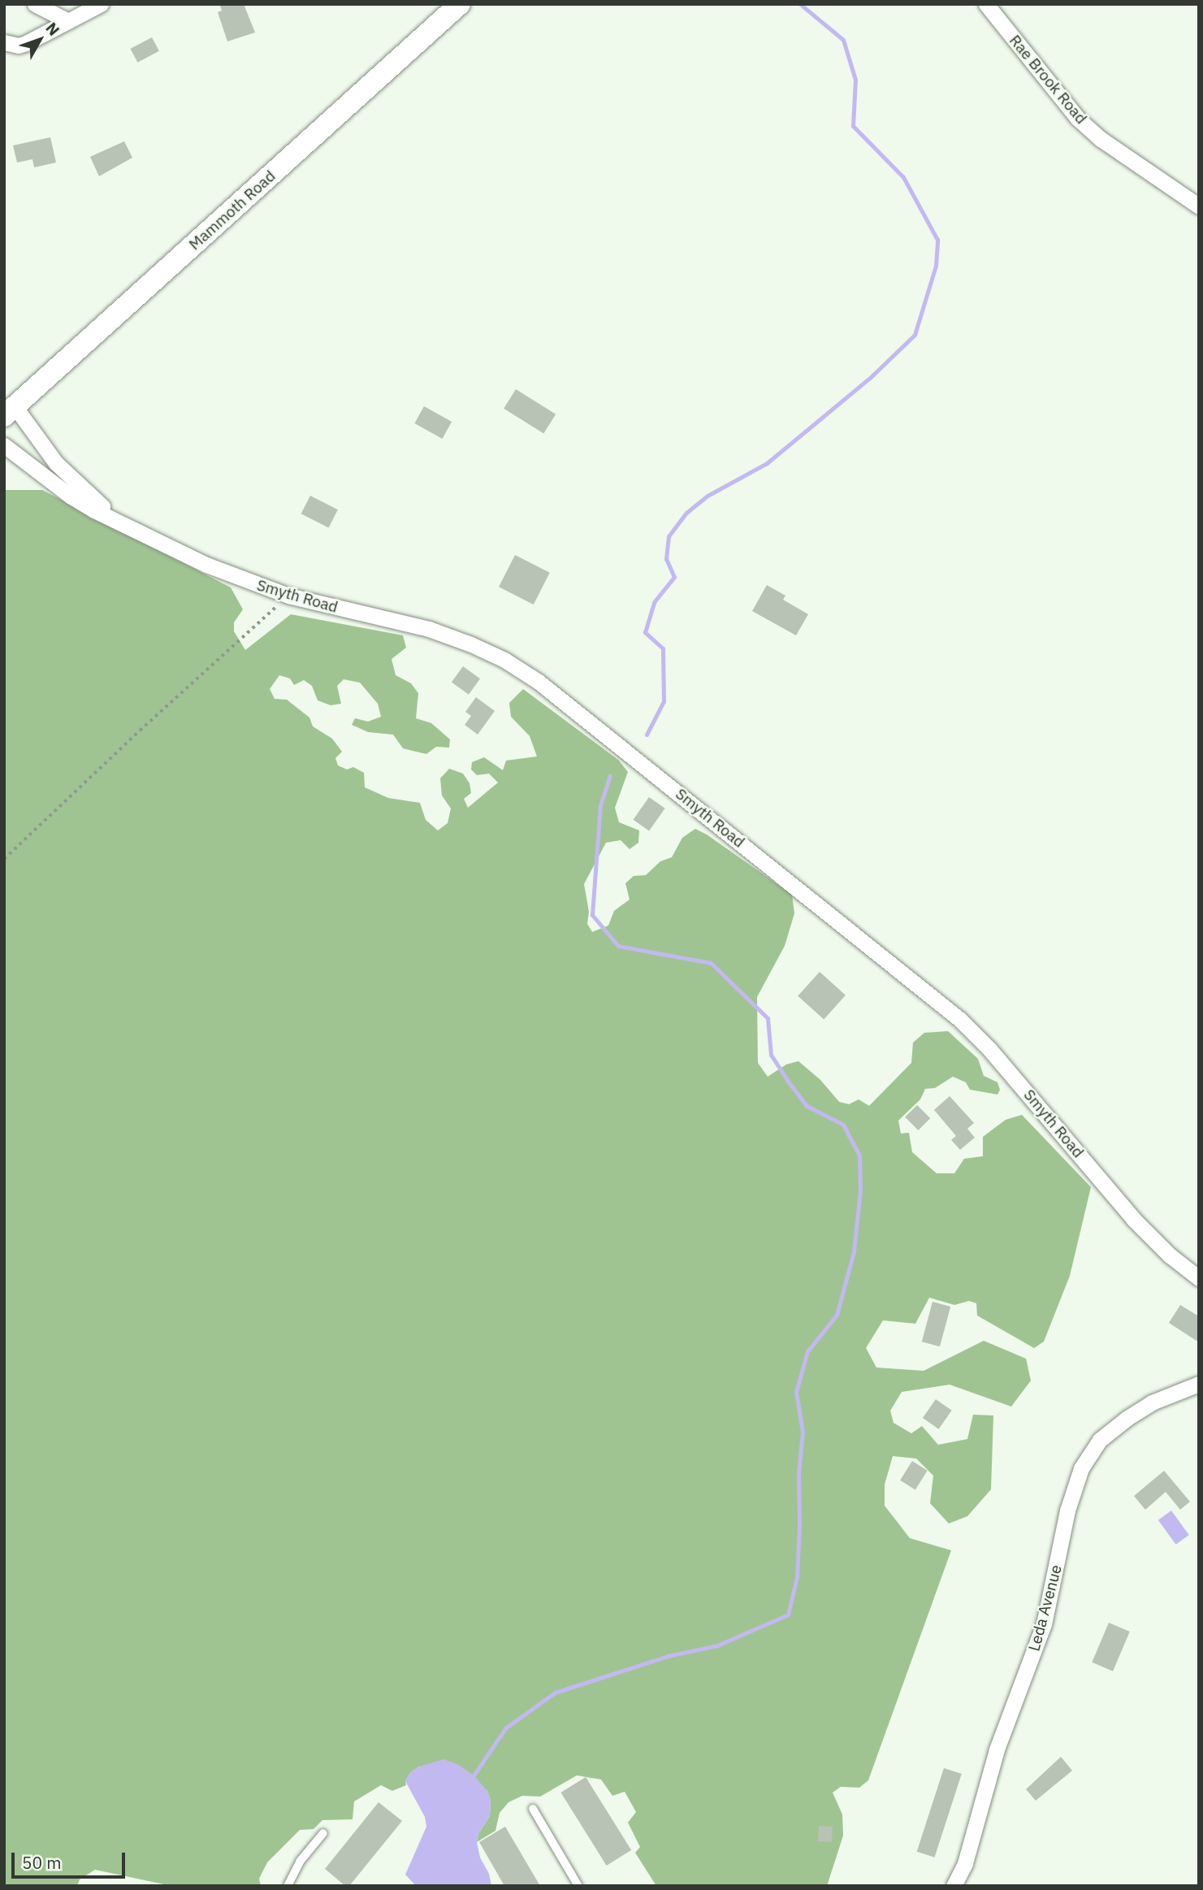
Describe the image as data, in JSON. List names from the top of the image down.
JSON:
{
  "streets": {
    "main road": ["Mammoth Road"],
    "street": ["Rae Brook Road", "Smyth Road", "Leda Avenue"]
  },
  "crossings": [
    ["Mammoth Road", "Smyth Road"]
  ],
  "scale_bar": "50 m",
  "north": "top right"
}
